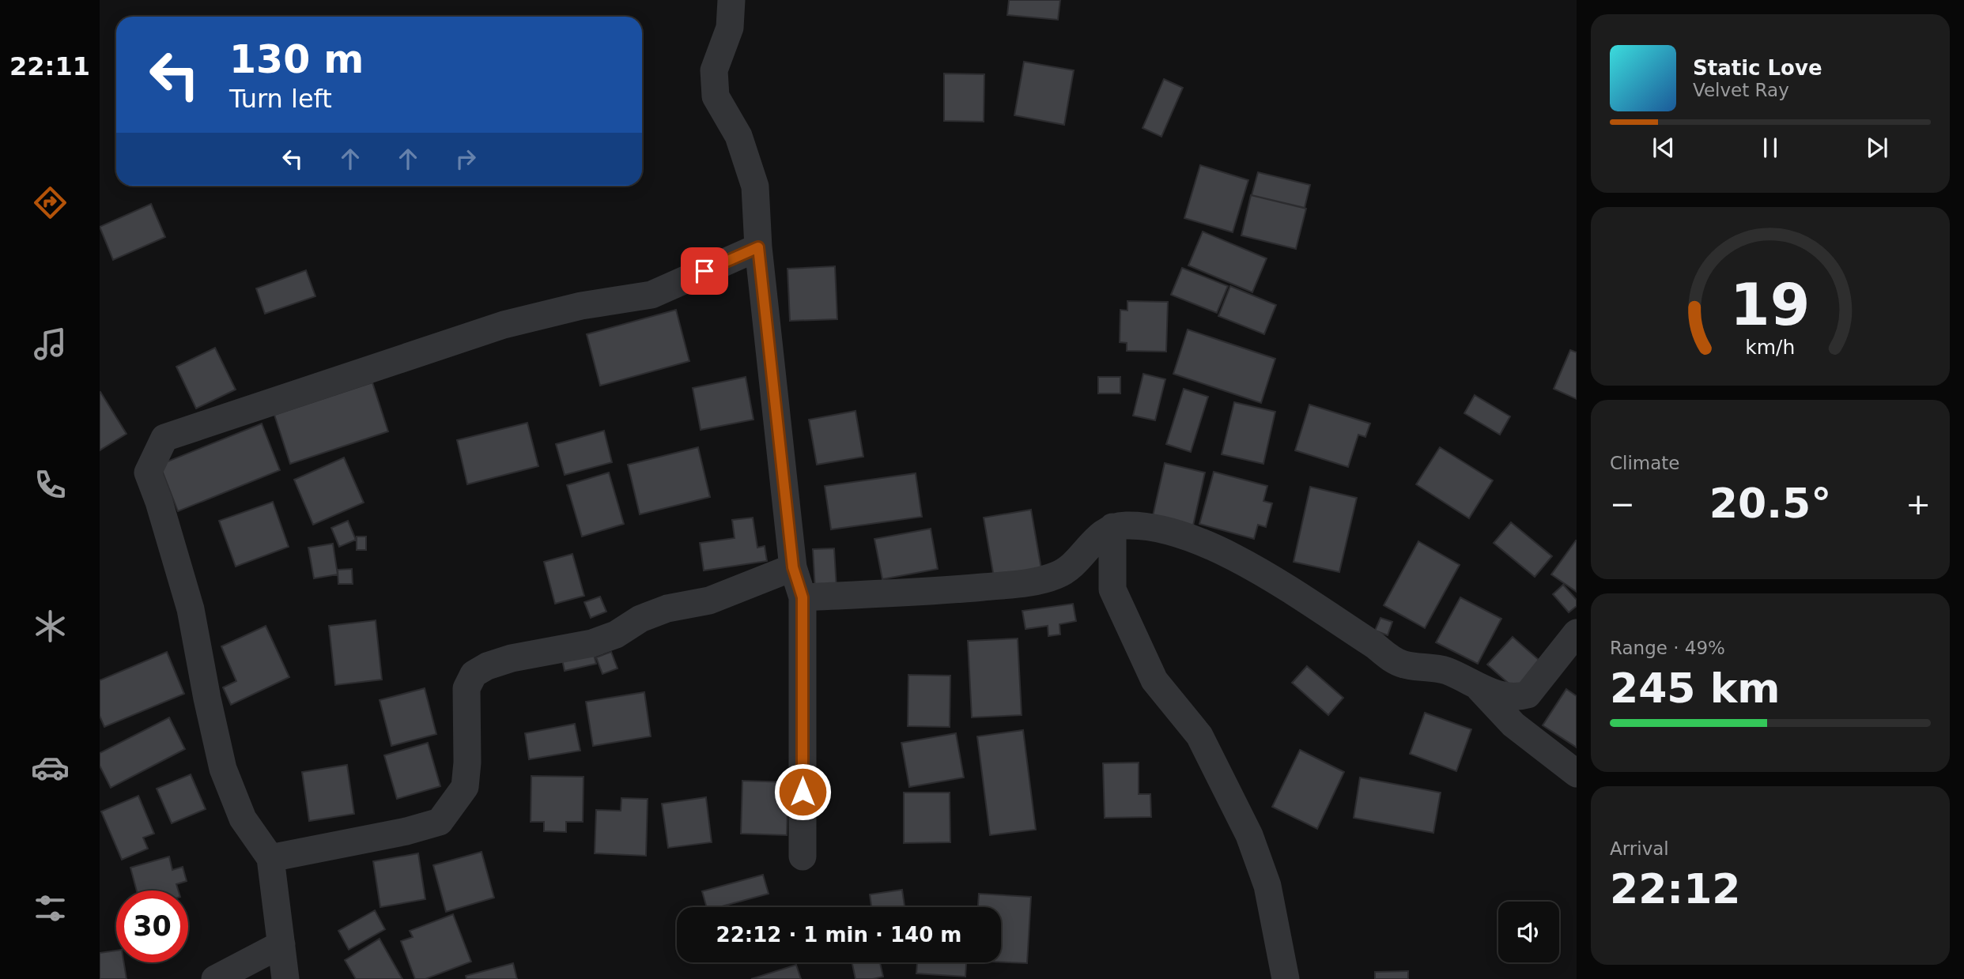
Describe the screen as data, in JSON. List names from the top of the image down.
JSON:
{
  "page": {
    "tabs": "22:11",
    "turn": ["130 m", "Turn left"],
    "song": ["Static Love", "Velvet Ray"],
    "tile": [
      "Climate",
      ["Range · 49%", "245 km"],
      ["Arrival", "22:12"]
    ],
    "heat": ["−", "20.5°", "+"],
    "limit": "30",
    "trip": "22:12 · 1 min · 140 m",
    "gauge": ["19", "km/h"]
  }
}
